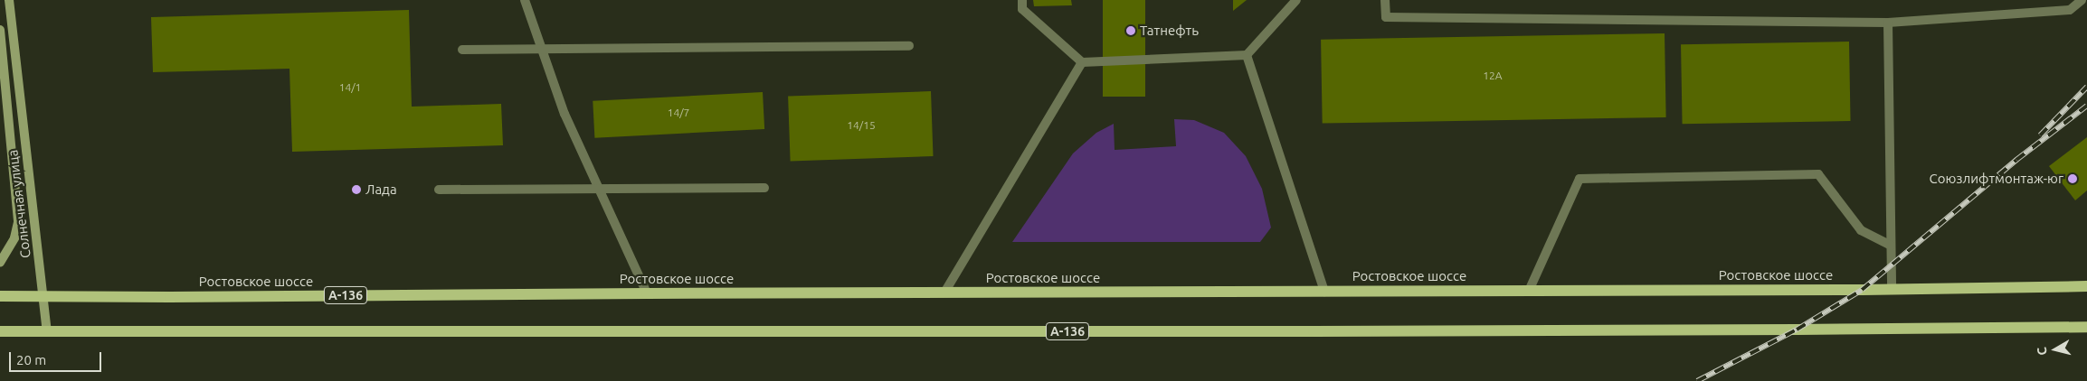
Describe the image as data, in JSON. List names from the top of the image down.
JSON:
{
  "streets": {
    "main road": ["Солнечная улица", "Ростовское шоссе", "А-136"]
  },
  "crossings": [
    ["Солнечная улица", "Ростовское шоссе"],
    ["Солнечная улица", "А-136"]
  ],
  "places": ["Татнефть", "Союзлифтмонтаж-юг", "Лада"],
  "house_numbers": [
    "12А",
    "14/1",
    "14/7",
    "14/15"
  ],
  "scale_bar": "20 m",
  "north": "left"
}
